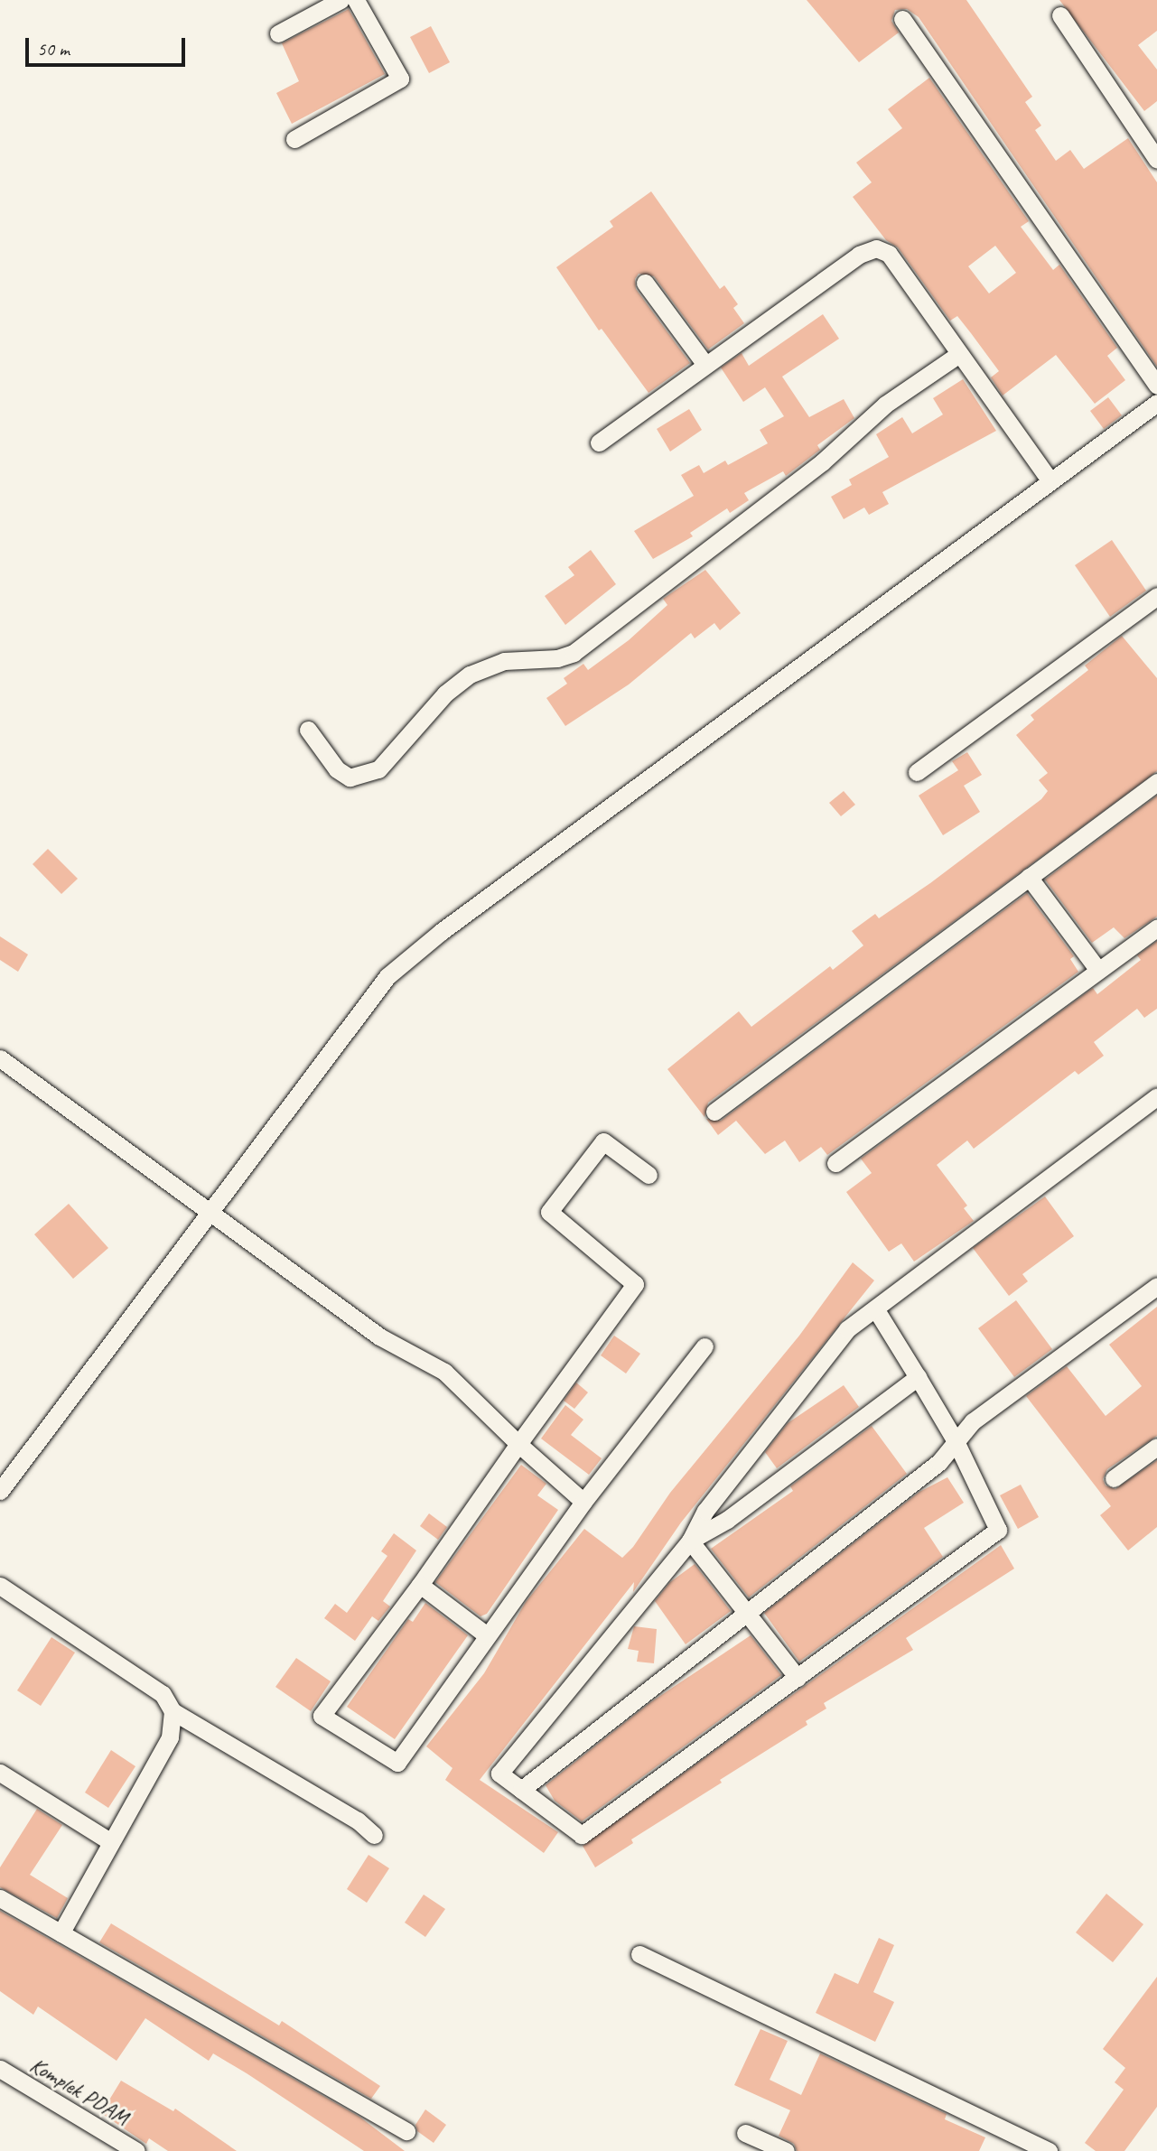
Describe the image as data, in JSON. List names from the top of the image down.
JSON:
{
  "streets": {
    "street": ["Komplek PDAM"]
  },
  "scale_bar": "50 m"
}
